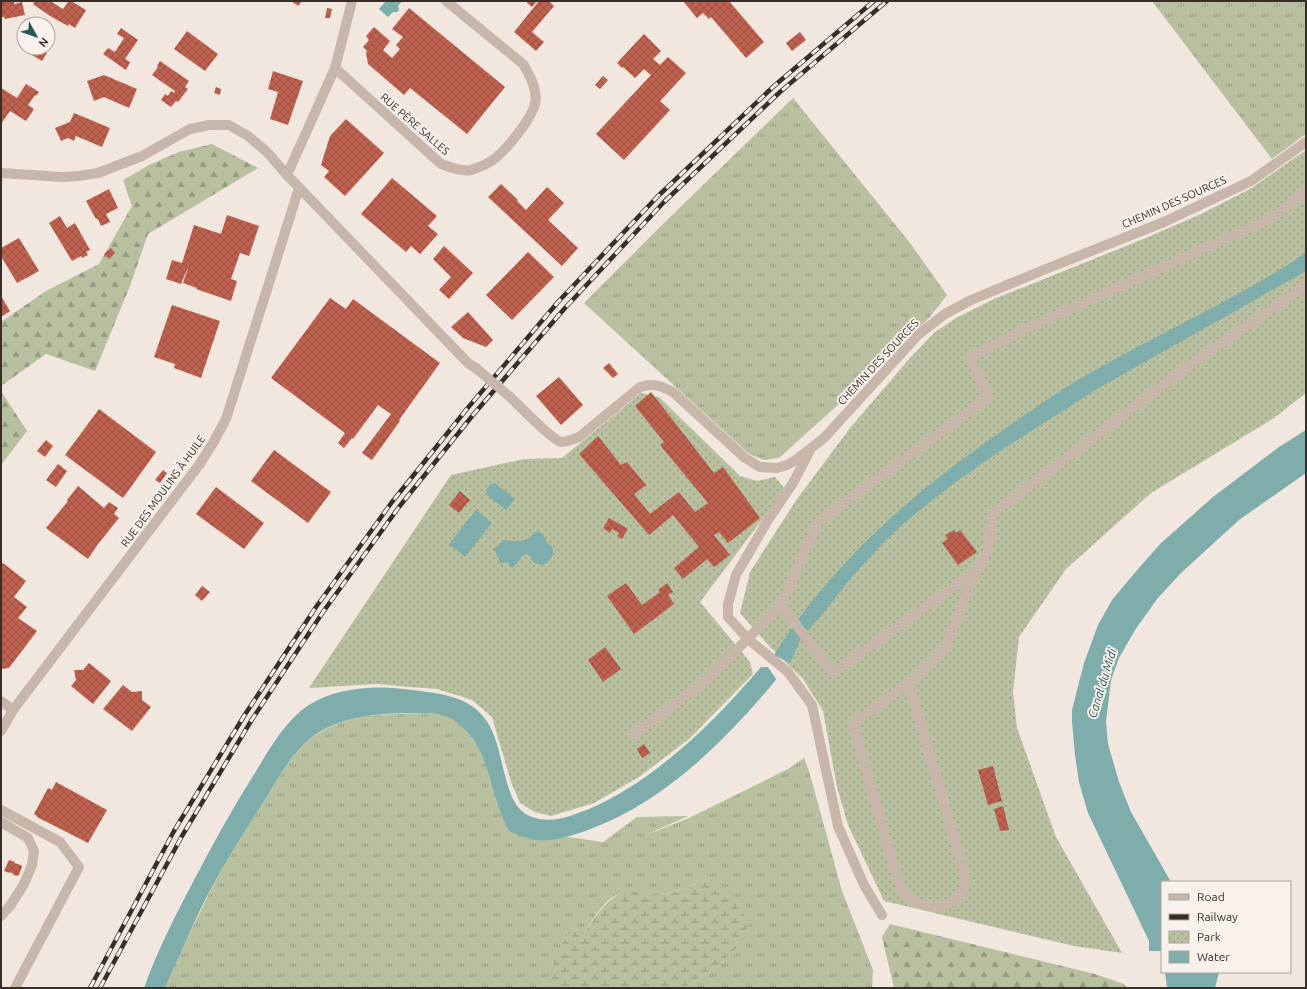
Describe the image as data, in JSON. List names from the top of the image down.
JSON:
{
  "streets": {
    "street": ["RUE PÈRE SALLES", "CHEMIN DES SOURCES", "RUE DES MOULINS À HUILE"]
  },
  "crossings": [
    ["CHEMIN DES SOURCES", "RUE DES MOULINS À HUILE"]
  ],
  "water": ["Canal du Midi"],
  "legend": [
    "Road",
    "Railway",
    "Park",
    "Water"
  ],
  "north": "bottom right"
}
